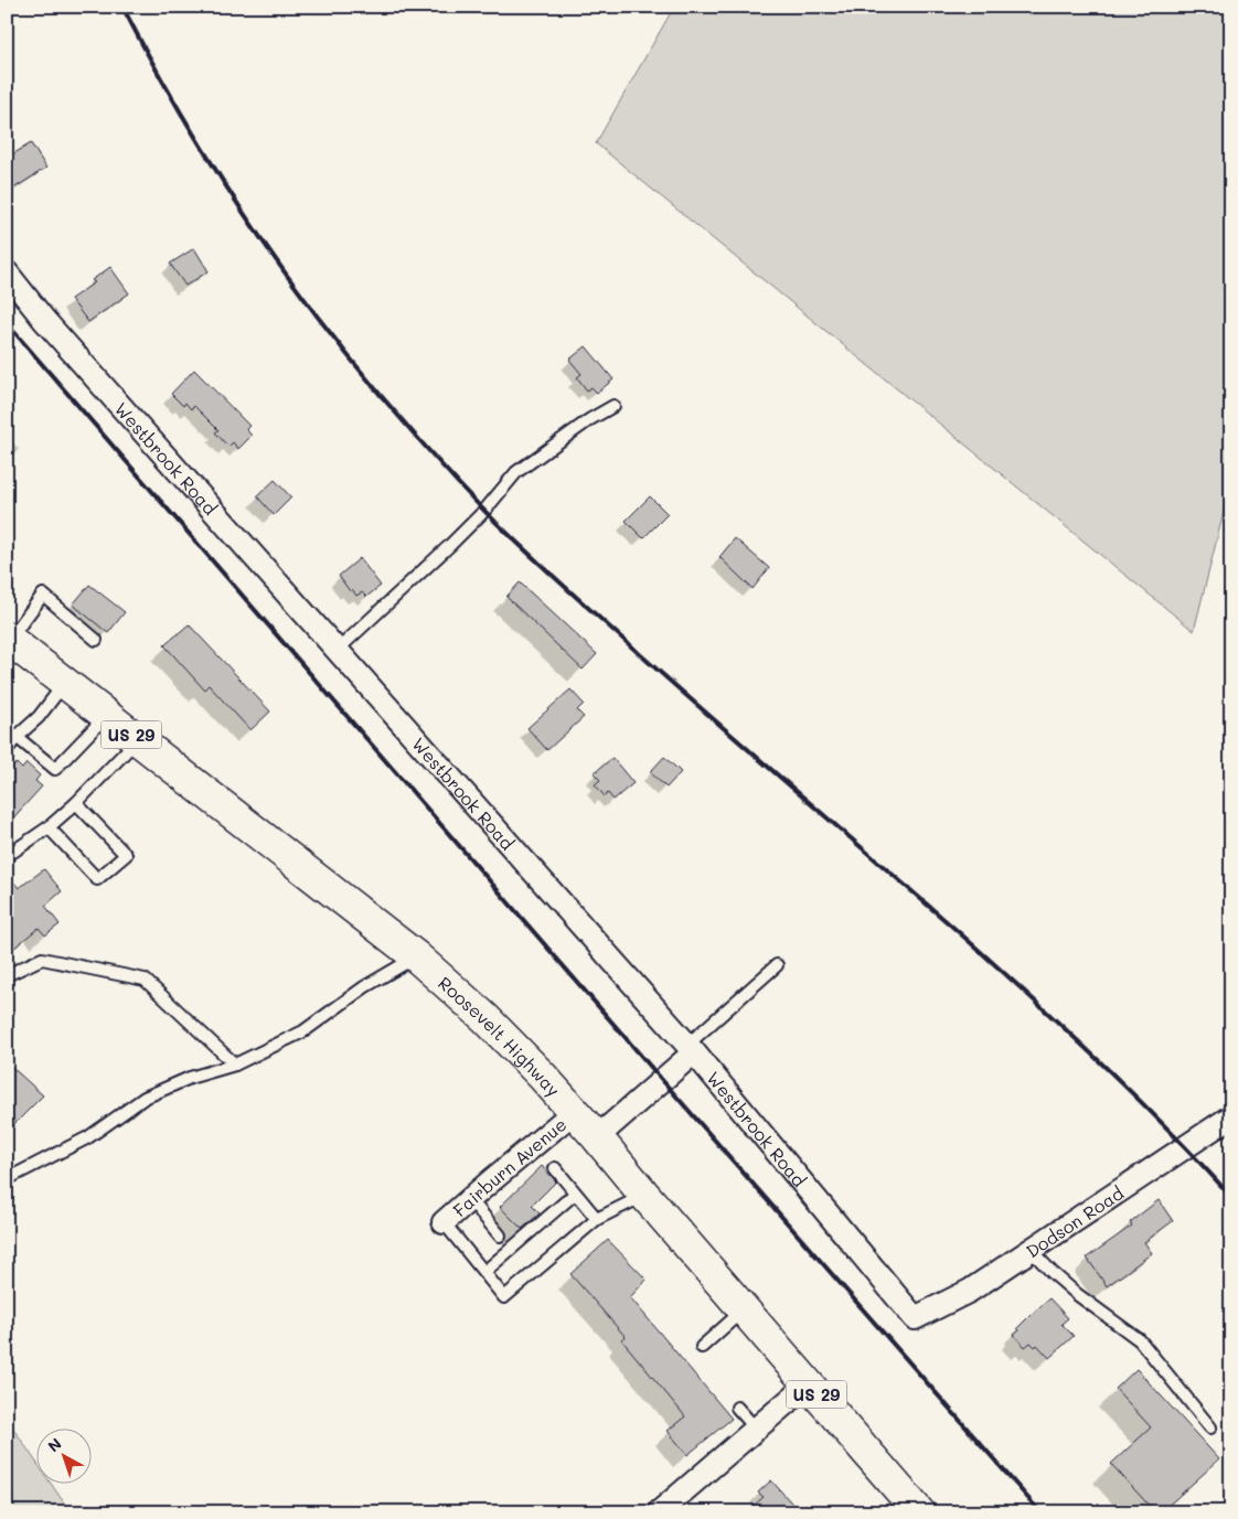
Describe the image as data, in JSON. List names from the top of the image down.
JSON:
{
  "streets": {
    "main road": ["US 29", "Roosevelt Highway"],
    "street": ["Westbrook Road", "Fairburn Avenue", "Dodson Road"]
  },
  "crossings": [
    ["Westbrook Road", "Dodson Road"],
    ["Roosevelt Highway", "Fairburn Avenue"]
  ],
  "north": "top left"
}
